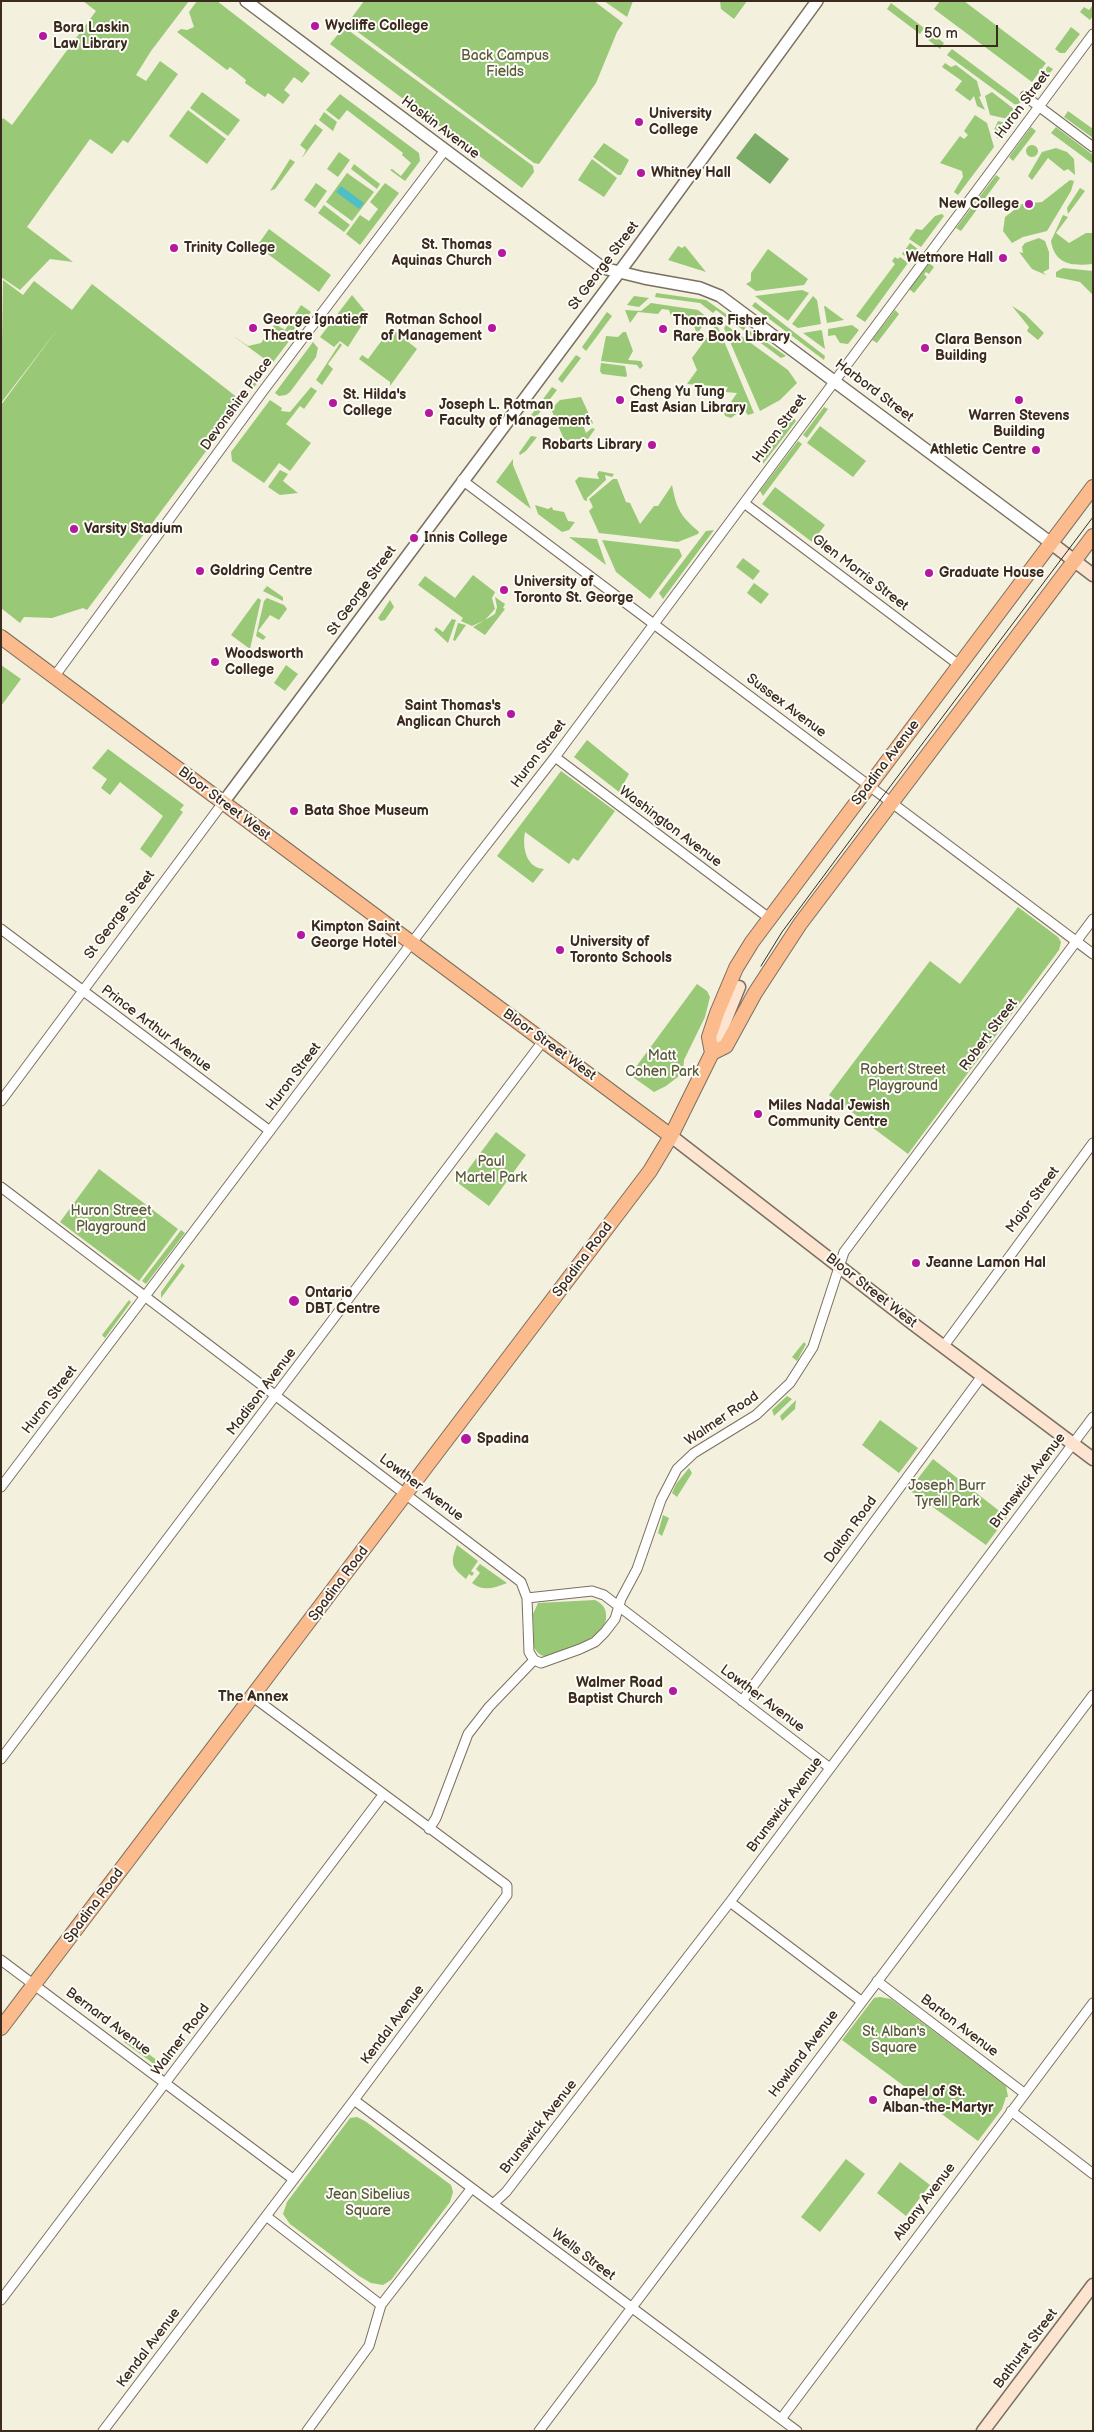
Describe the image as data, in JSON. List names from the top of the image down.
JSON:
{
  "streets": {
    "main road": [
      "Harbord Street",
      "Spadina Avenue",
      "Bloor Street West",
      "Spadina Road",
      "Bathurst Street"
    ],
    "street": [
      "Huron Street",
      "Hoskin Avenue",
      "St George Street",
      "Devonshire Place",
      "Glen Morris Street",
      "Sussex Avenue",
      "Washington Avenue",
      "Prince Arthur Avenue",
      "Robert Street",
      "Major Street",
      "Madison Avenue",
      "Walmer Road",
      "Brunswick Avenue",
      "Lowther Avenue",
      "Dalton Road",
      "Bernard Avenue",
      "Kendal Avenue",
      "Barton Avenue",
      "Howland Avenue",
      "Albany Avenue",
      "Wells Street"
    ]
  },
  "crossings": [
    ["Huron Street", "Harbord Street"],
    ["Huron Street", "Glen Morris Street"],
    ["Huron Street", "Sussex Avenue"],
    ["Huron Street", "Bloor Street West"],
    ["Huron Street", "Washington Avenue"],
    ["Huron Street", "Prince Arthur Avenue"],
    ["Huron Street", "Lowther Avenue"],
    ["Hoskin Avenue", "St George Street"],
    ["Hoskin Avenue", "Harbord Street"],
    ["Hoskin Avenue", "Devonshire Place"],
    ["St George Street", "Harbord Street"],
    ["St George Street", "Sussex Avenue"],
    ["St George Street", "Bloor Street West"],
    ["St George Street", "Prince Arthur Avenue"],
    ["Harbord Street", "Spadina Avenue"],
    ["Devonshire Place", "Bloor Street West"],
    ["Glen Morris Street", "Spadina Avenue"],
    ["Sussex Avenue", "Spadina Avenue"],
    ["Sussex Avenue", "Robert Street"],
    ["Spadina Avenue", "Bloor Street West"],
    ["Spadina Avenue", "Washington Avenue"],
    ["Spadina Avenue", "Spadina Road"],
    ["Bloor Street West", "Robert Street"],
    ["Bloor Street West", "Major Street"],
    ["Bloor Street West", "Spadina Road"],
    ["Bloor Street West", "Madison Avenue"],
    ["Bloor Street West", "Walmer Road"],
    ["Bloor Street West", "Brunswick Avenue"],
    ["Bloor Street West", "Dalton Road"],
    ["Robert Street", "Walmer Road"],
    ["Spadina Road", "Lowther Avenue"],
    ["Spadina Road", "Bernard Avenue"],
    ["Spadina Road", "Kendal Avenue"],
    ["Madison Avenue", "Lowther Avenue"],
    ["Walmer Road", "Lowther Avenue"],
    ["Walmer Road", "Bernard Avenue"],
    ["Walmer Road", "Kendal Avenue"],
    ["Brunswick Avenue", "Lowther Avenue"],
    ["Brunswick Avenue", "Wells Street"],
    ["Lowther Avenue", "Dalton Road"],
    ["Bernard Avenue", "Kendal Avenue"],
    ["Kendal Avenue", "Wells Street"],
    ["Barton Avenue", "Howland Avenue"],
    ["Barton Avenue", "Albany Avenue"],
    ["Howland Avenue", "Wells Street"],
    ["Albany Avenue", "Wells Street"]
  ],
  "districts": ["The Annex"],
  "parks": [
    "Back Campus Fields",
    "Matt Cohen Park",
    "Robert Street Playground",
    "Paul Martel Park",
    "Huron Street Playground",
    "Joseph Burr Tyrell Park",
    "St. Alban's Square",
    "Jean Sibelius Square"
  ],
  "places": [
    "Wycliffe College",
    "Bora Laskin Law Library",
    "University College",
    "Whitney Hall",
    "New College",
    "Trinity College",
    "St. Thomas Aquinas Church",
    "Wetmore Hall",
    "George Ignatieff Theatre",
    "Rotman School of Management",
    "Thomas Fisher Rare Book Library",
    "Clara Benson Building",
    "Cheng Yu Tung East Asian Library",
    "Warren Stevens Building",
    "St. Hilda's College",
    "Joseph L. Rotman Faculty of Management",
    "Robarts Library",
    "Athletic Centre",
    "Varsity Stadium",
    "Innis College",
    "Goldring Centre",
    "Graduate House",
    "University of Toronto St. George",
    "Woodsworth College",
    "Saint Thomas's Anglican Church",
    "Bata Shoe Museum",
    "Kimpton Saint George Hotel",
    "University of Toronto Schools",
    "Miles Nadal Jewish Community Centre",
    "Jeanne Lamon Hal",
    "Ontario DBT Centre",
    "Spadina",
    "Walmer Road Baptist Church",
    "Chapel of St. Alban-the-Martyr"
  ],
  "scale_bar": "50 m"
}
